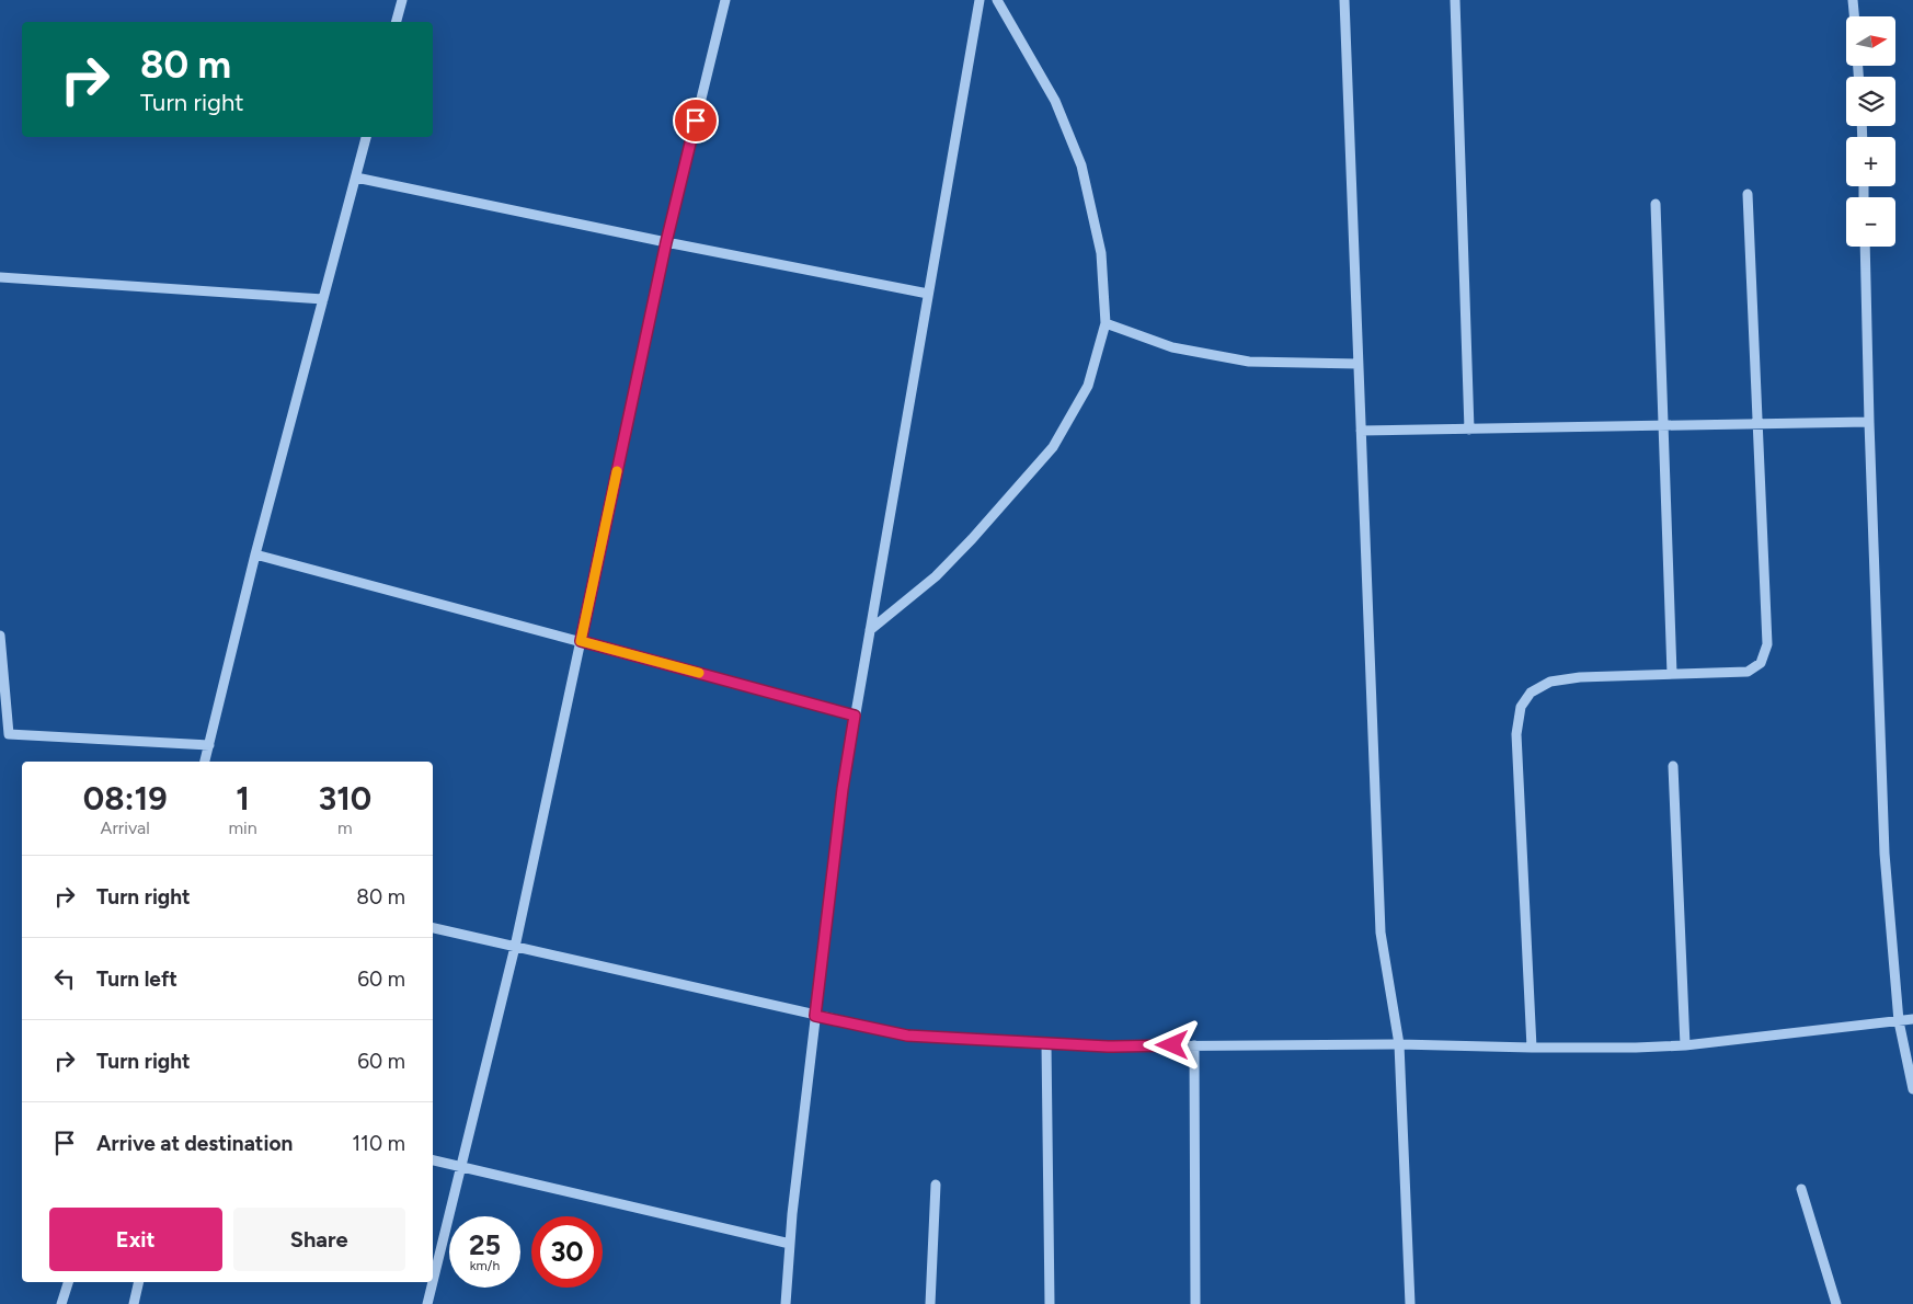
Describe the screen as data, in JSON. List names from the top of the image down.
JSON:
{
  "north": "right",
  "page": {
    "map_buttons": ["+", "−"],
    "turn": ["80 m", "Turn right"],
    "eta": [
      "08:19",
      "Arrival",
      "1",
      "min",
      "310",
      "m"
    ],
    "list": [
      {
        "name": "Turn right",
        "value": "80 m"
      },
      {
        "name": "Turn left",
        "value": "60 m"
      },
      {
        "name": "Turn right",
        "value": "60 m"
      },
      {
        "name": "Arrive at destination",
        "value": "110 m"
      }
    ],
    "buttons": ["Exit", "Share"],
    "speed": "25 km/h",
    "limit": "30"
  }
}
